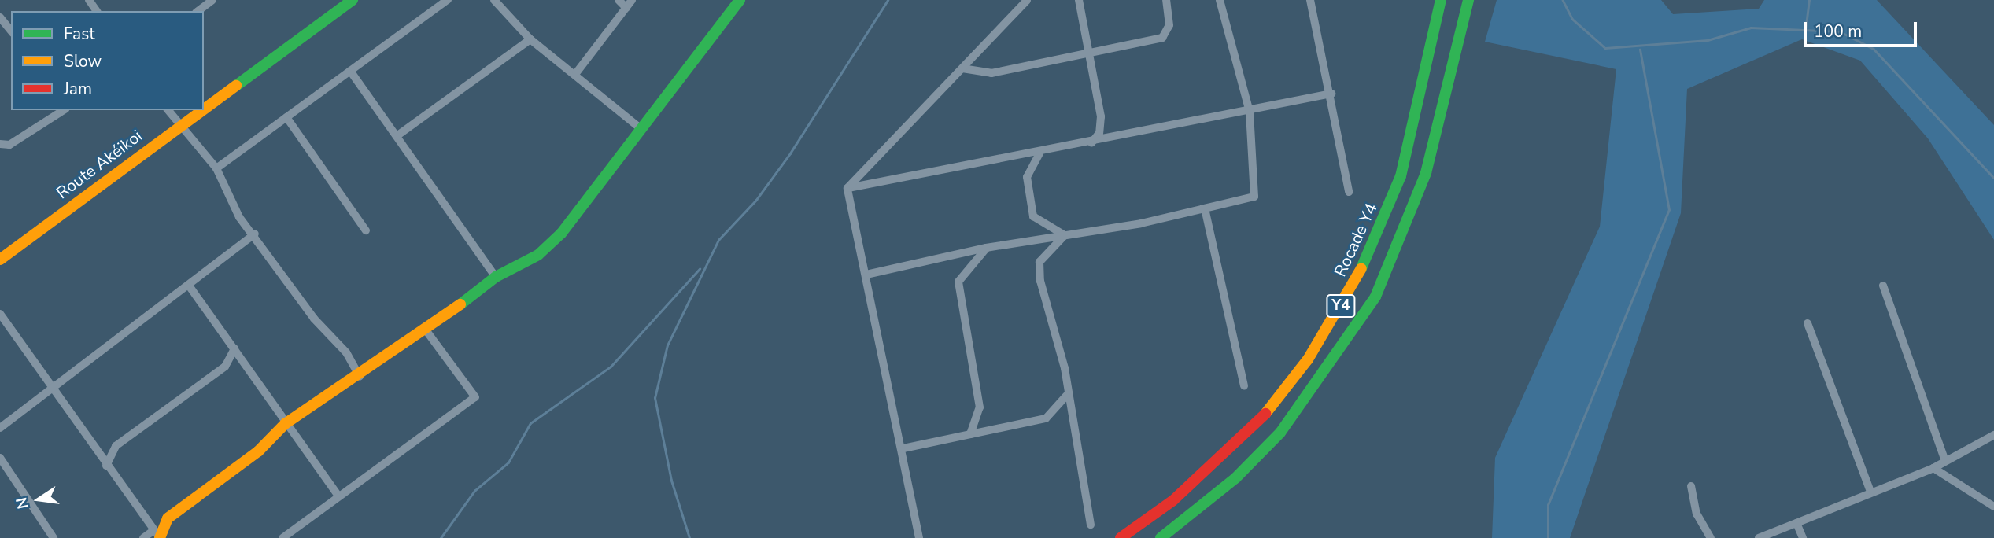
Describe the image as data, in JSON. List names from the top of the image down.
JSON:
{
  "streets": {
    "main road": ["Route Akéikoi", "Rocade Y4", "Y4"]
  },
  "legend": ["Fast", "Slow", "Jam"],
  "scale_bar": "100 m",
  "north": "left"
}
